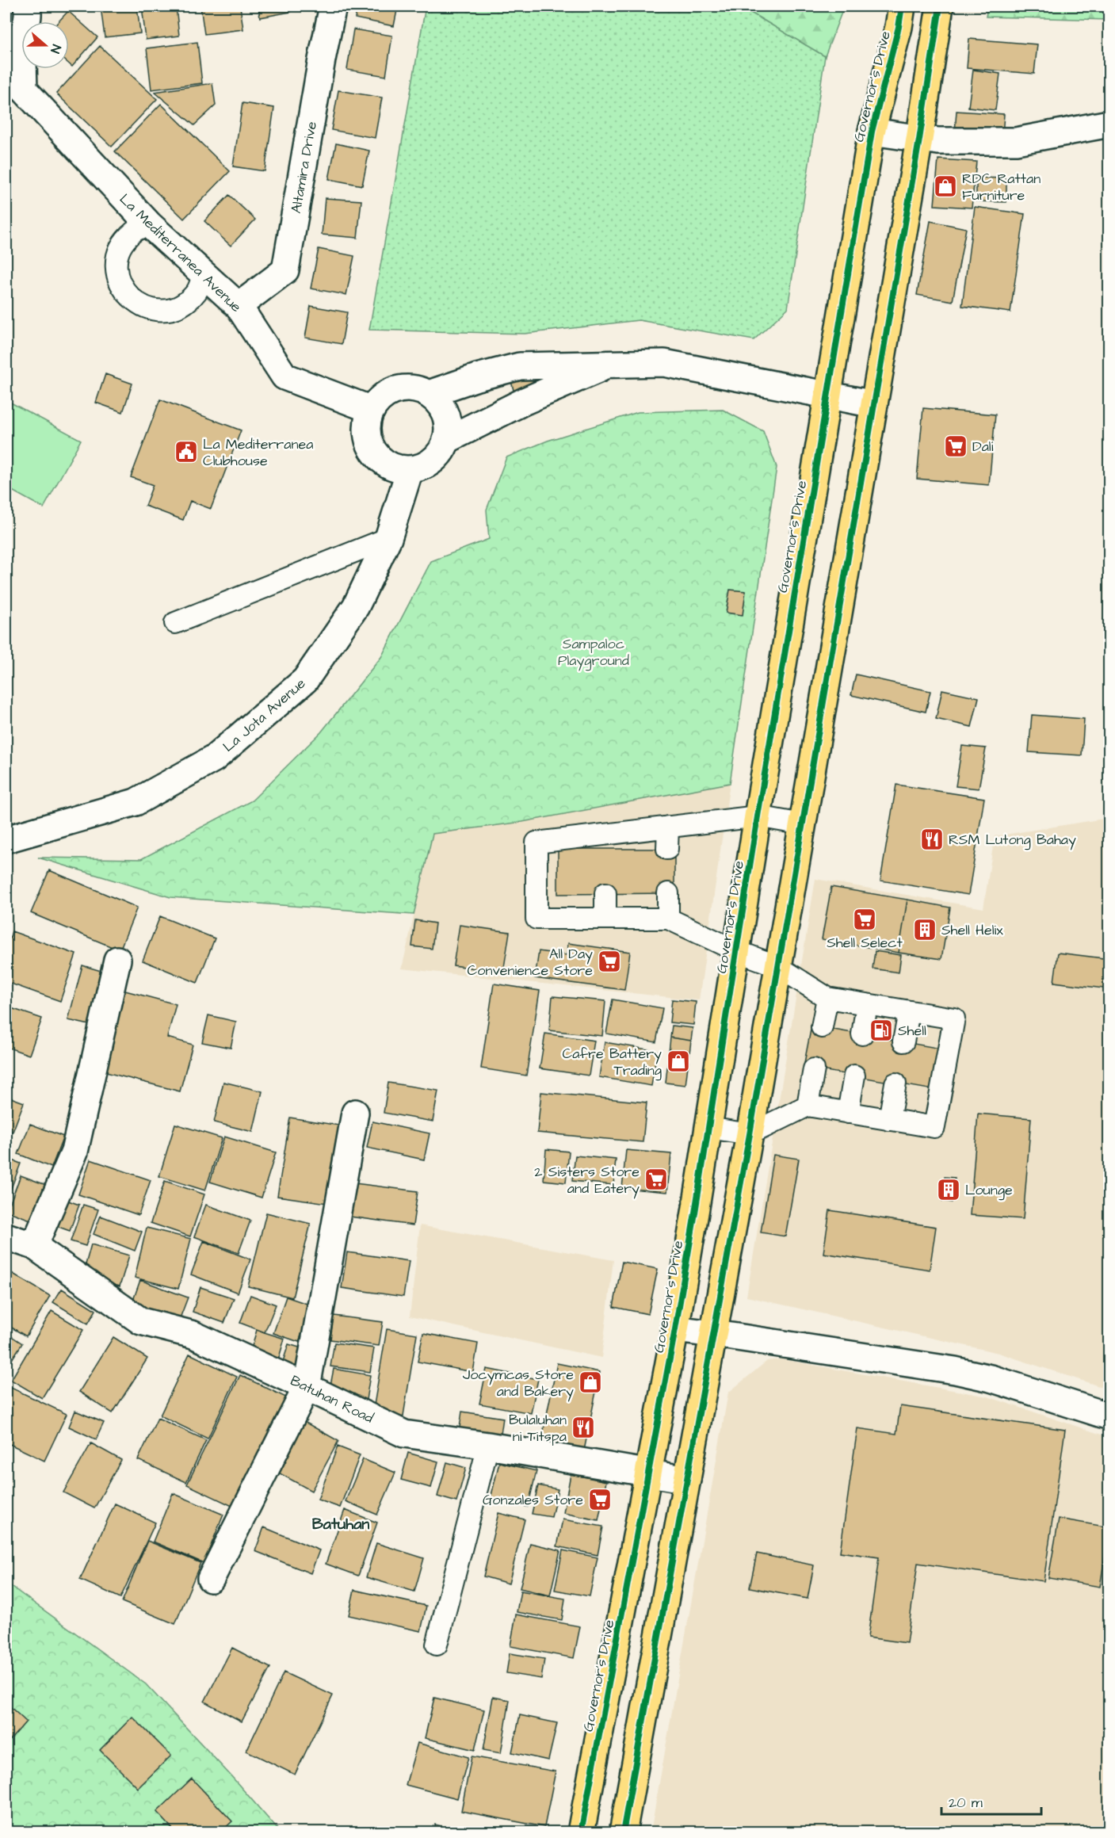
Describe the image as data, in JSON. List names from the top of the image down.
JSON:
{
  "streets": {
    "highway": ["Governor's Drive"],
    "street": [
      "Altamira Drive",
      "La Mediterranea Avenue",
      "La Jota Avenue",
      "Batuhan Road"
    ]
  },
  "crossings": [
    ["Governor's Drive", "Batuhan Road"],
    ["Altamira Drive", "La Mediterranea Avenue"],
    ["La Mediterranea Avenue", "La Jota Avenue"]
  ],
  "districts": ["Batuhan"],
  "parks": ["Sampaloc Playground"],
  "places": {
    "shop": ["RDC Rattan Furniture", "Cafre Battery Trading", "Jocymcas Store and Bakery"],
    "supermarket": [
      "Dali",
      "Shell Select",
      "All Day Convenience Store",
      "2 Sisters Store and Eatery",
      "Gonzales Store"
    ],
    "public building": ["La Mediterranea Clubhouse"],
    "restaurant": ["RSM Lutong Bahay", "Bulaluhan ni Titspa"],
    "building": ["Shell Helix", "Lounge"],
    "fuel station": ["Shell"]
  },
  "scale_bar": "20 m",
  "north": "right"
}
